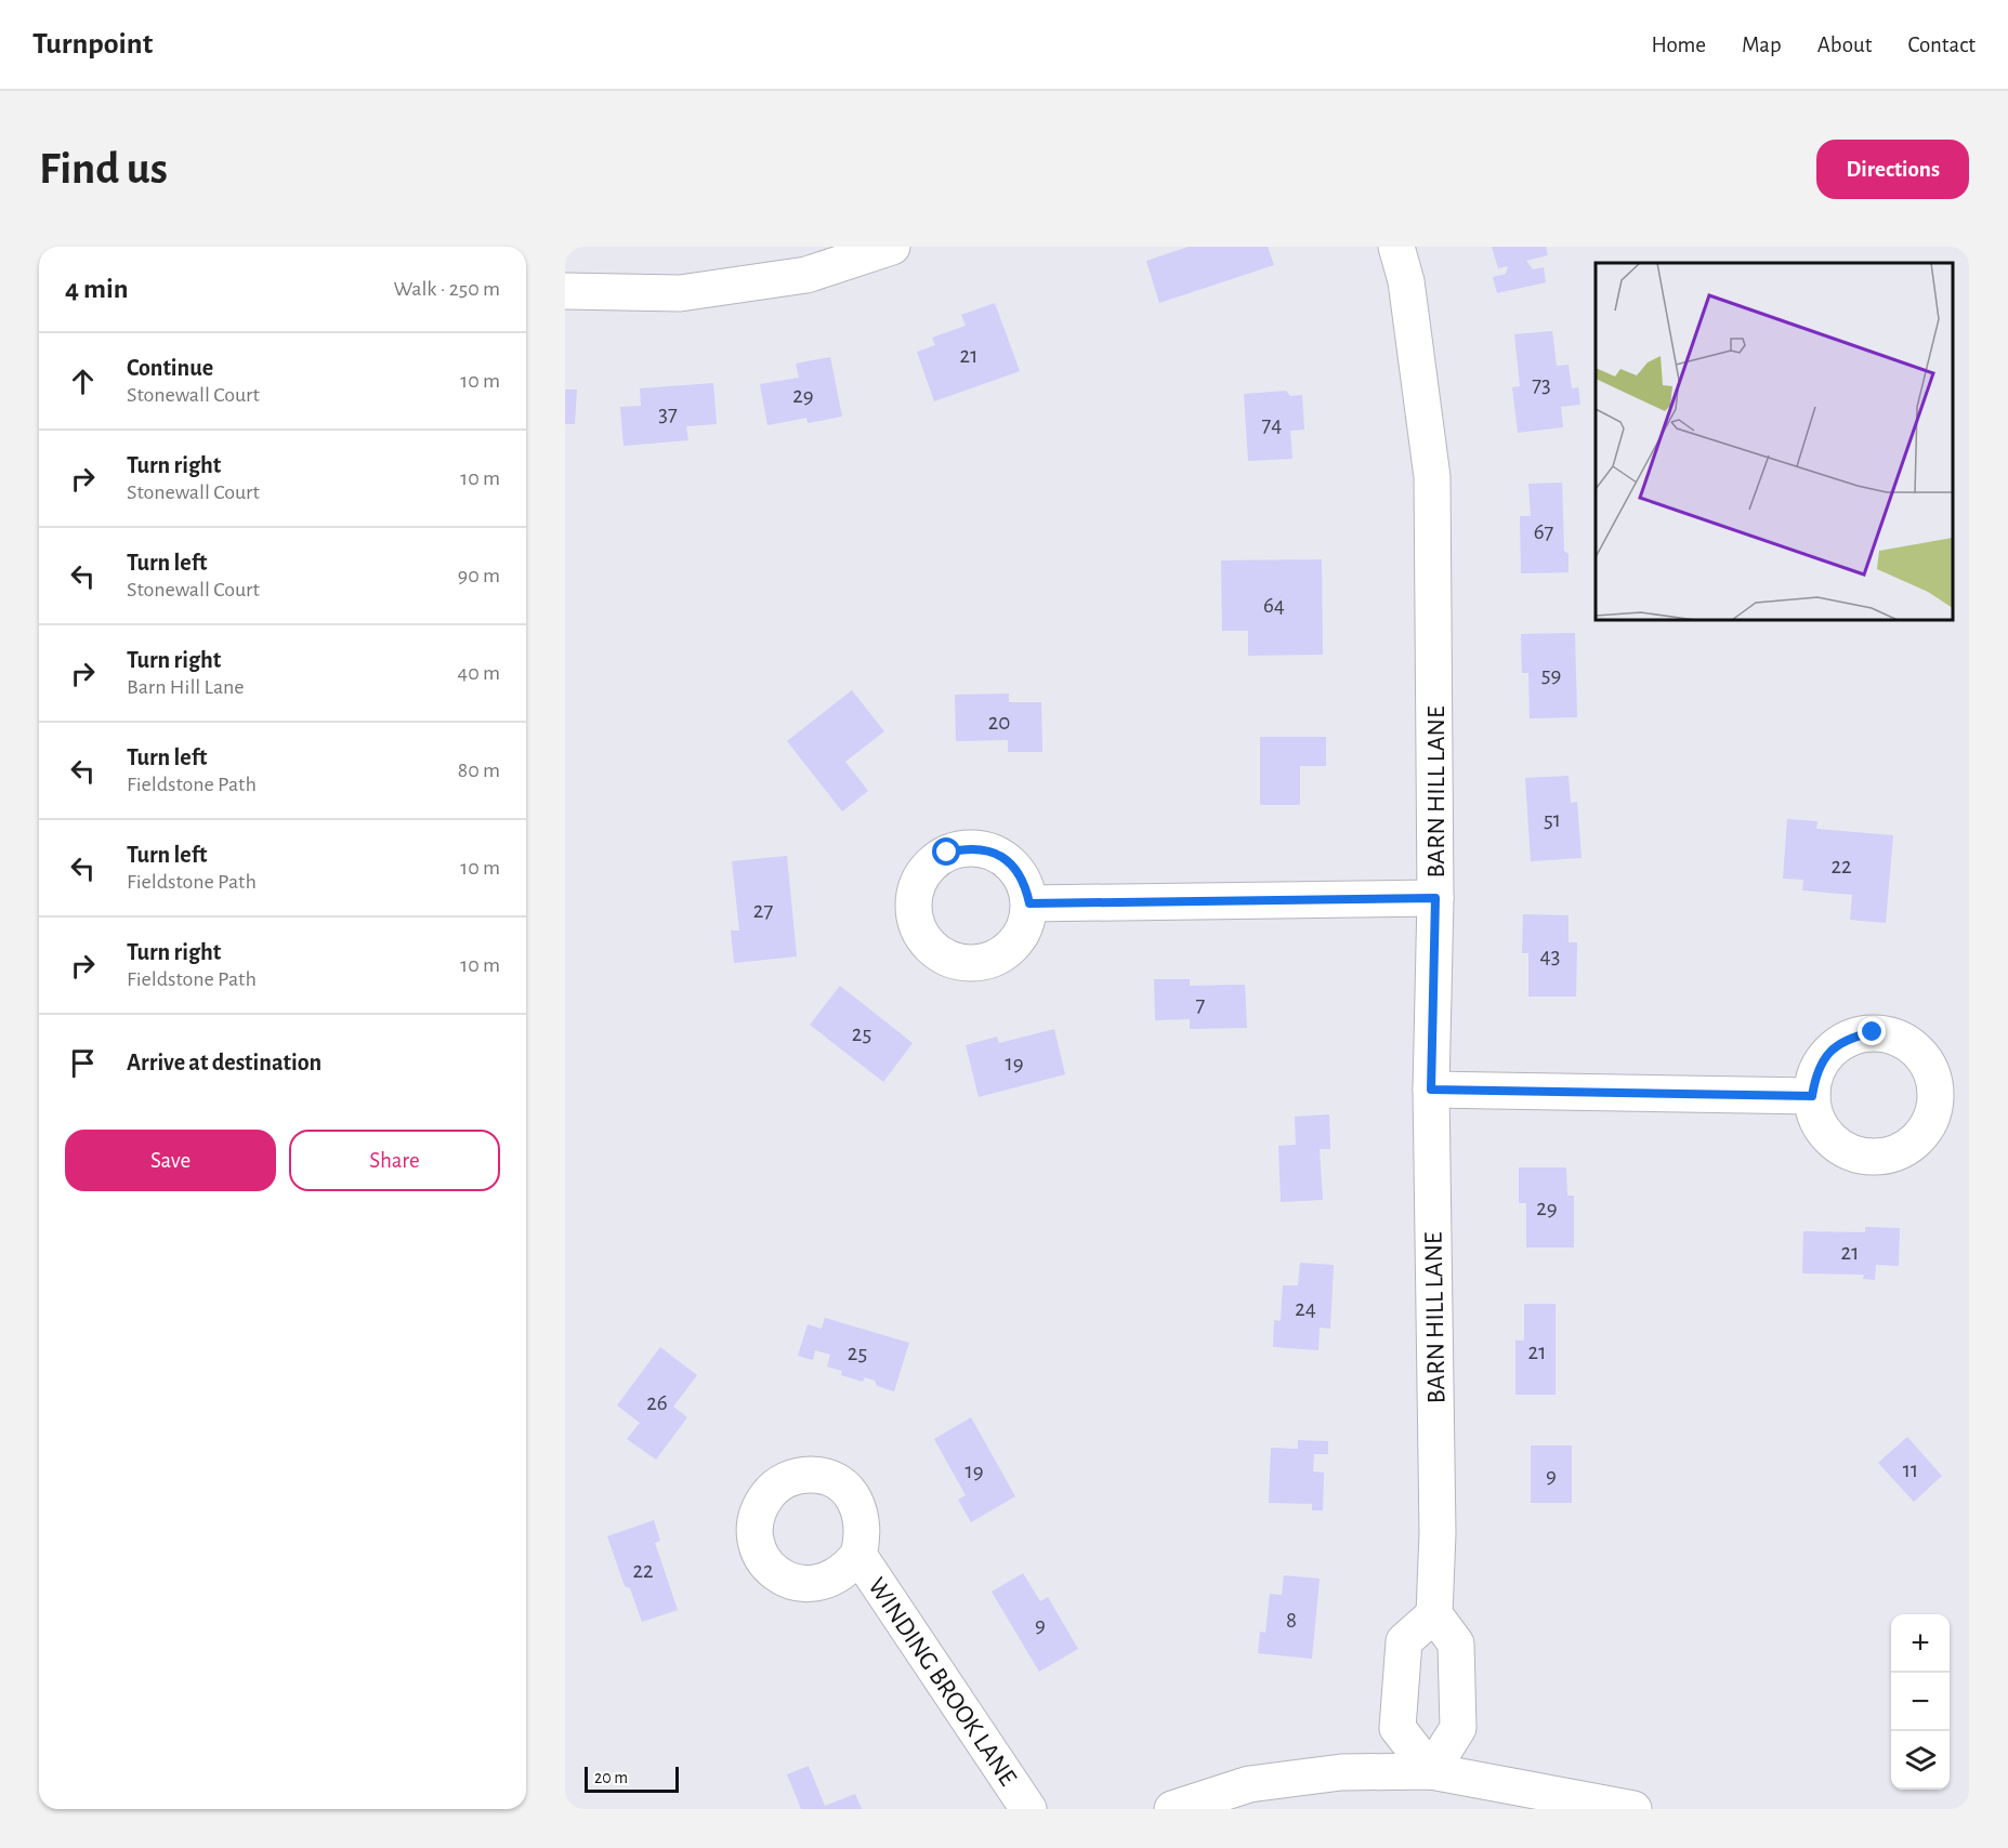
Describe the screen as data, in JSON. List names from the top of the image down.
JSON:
{
  "streets": {
    "street": ["BARN HILL LANE", "WINDING BROOK LANE"]
  },
  "house_numbers": [
    "21",
    "73",
    "29",
    "37",
    "74",
    "67",
    "64",
    "59",
    "20",
    "51",
    "22",
    "27",
    "43",
    "7",
    "25",
    "19",
    "29",
    "21",
    "24",
    "21",
    "25",
    "26",
    "11",
    "19",
    "9",
    "22",
    "8",
    "9"
  ],
  "scale_bar": "20 m",
  "page": {
    "header": "Turnpoint",
    "nav": [
      "Home",
      "Map",
      "About",
      "Contact"
    ],
    "buttons": [
      "Directions",
      ["Save", "Share"]
    ],
    "title": "Find us",
    "heading": ["4 min", "Walk · 250 m"],
    "list": [
      ["Continue", "Stonewall Court", "10 m"],
      ["Turn right", "Stonewall Court", "10 m"],
      ["Turn left", "Stonewall Court", "90 m"],
      ["Turn right", "Barn Hill Lane", "40 m"],
      ["Turn left", "Fieldstone Path", "80 m"],
      ["Turn left", "Fieldstone Path", "10 m"],
      ["Turn right", "Fieldstone Path", "10 m"],
      "Arrive at destination"
    ],
    "map_buttons": ["+", "−"],
    "scale": "20 m"
  }
}
